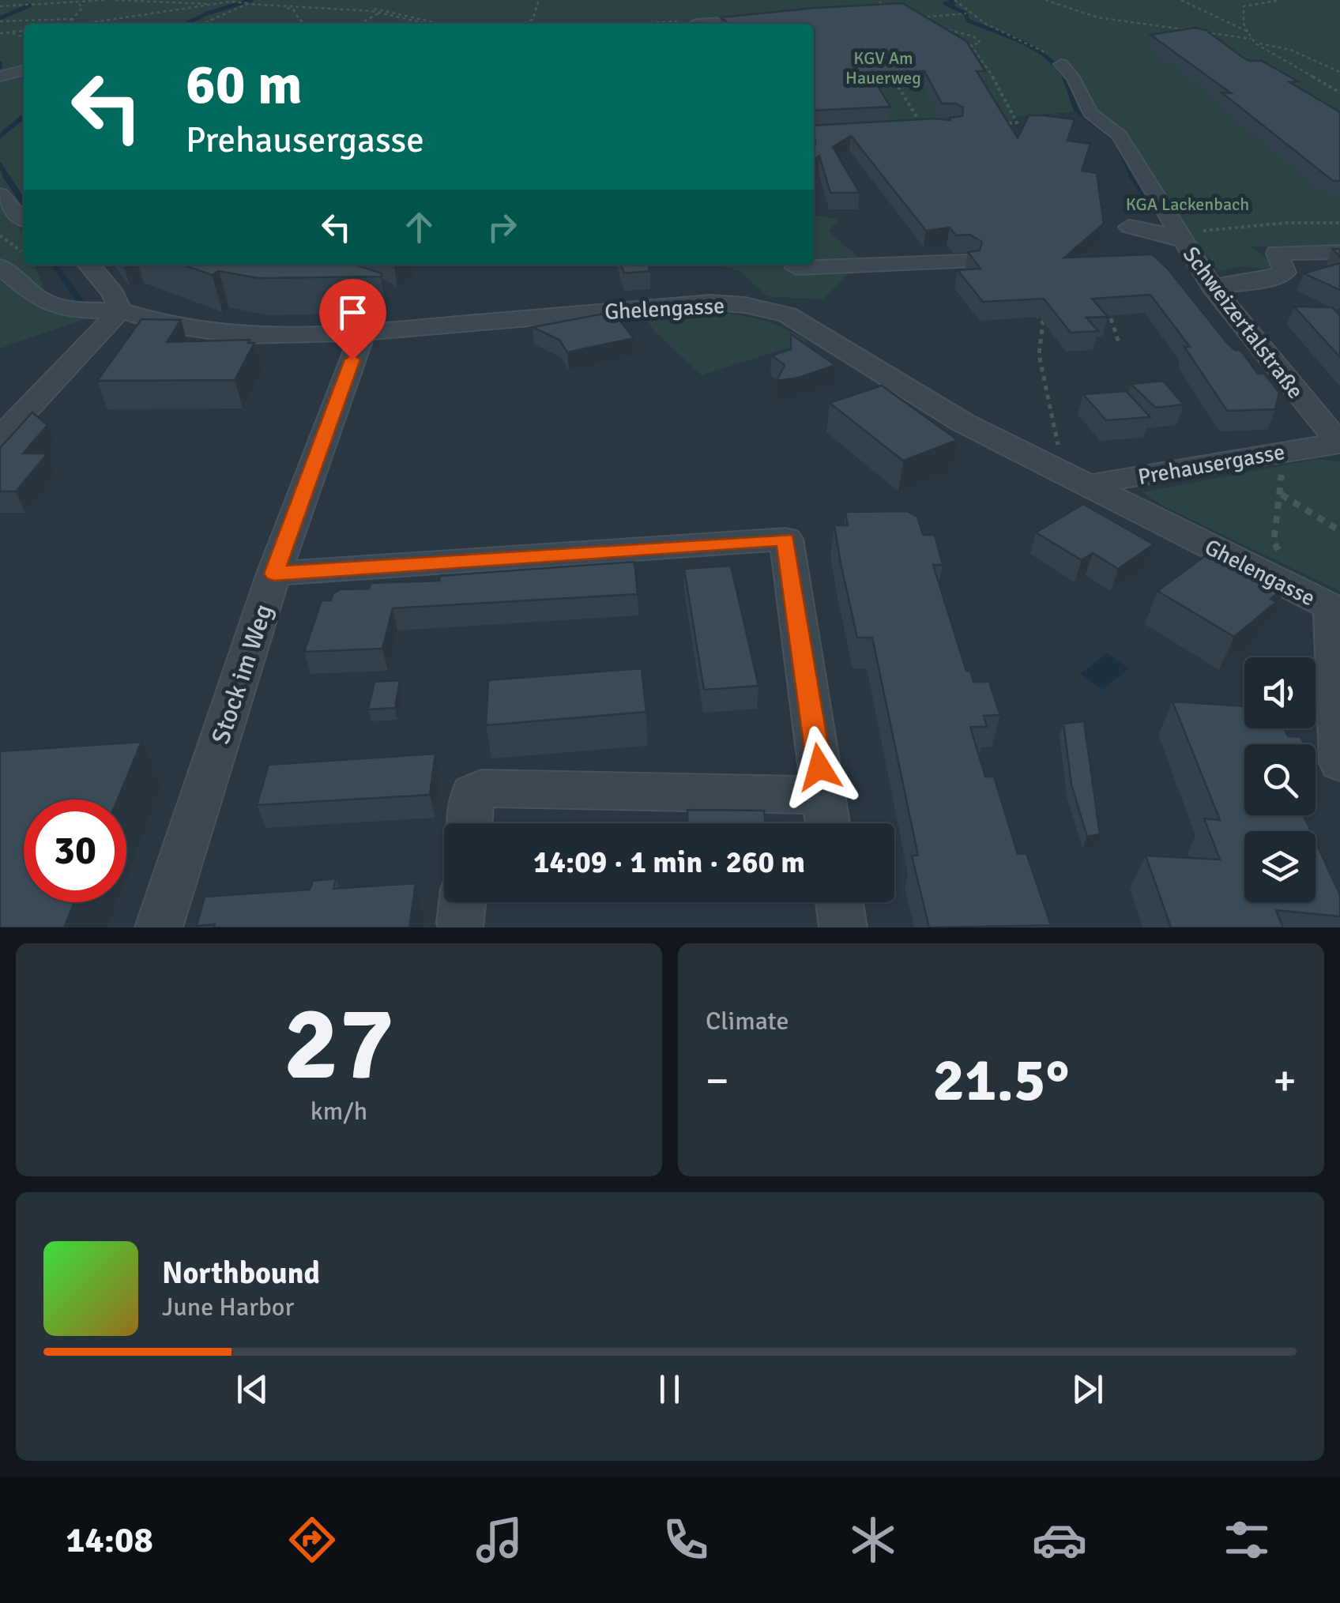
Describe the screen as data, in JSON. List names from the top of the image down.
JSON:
{
  "streets": {
    "street": [
      "Ghelengasse",
      "Schweizertalstraße",
      "Prehausergasse",
      "Stock im Weg"
    ]
  },
  "crossings": [
    ["Ghelengasse", "Prehausergasse"],
    ["Ghelengasse", "Stock im Weg"],
    ["Schweizertalstraße", "Prehausergasse"]
  ],
  "parks": ["KGV Am Hauerweg", "KGA Lackenbach"],
  "page": {
    "turn": ["60 m", "Prehausergasse"],
    "limit": "30",
    "trip": "14:09 · 1 min · 260 m",
    "tile": [
      ["27", "km/h"],
      "Climate"
    ],
    "heat": ["−", "21.5°", "+"],
    "song": ["Northbound", "June Harbor"],
    "tabs": "14:08"
  }
}
